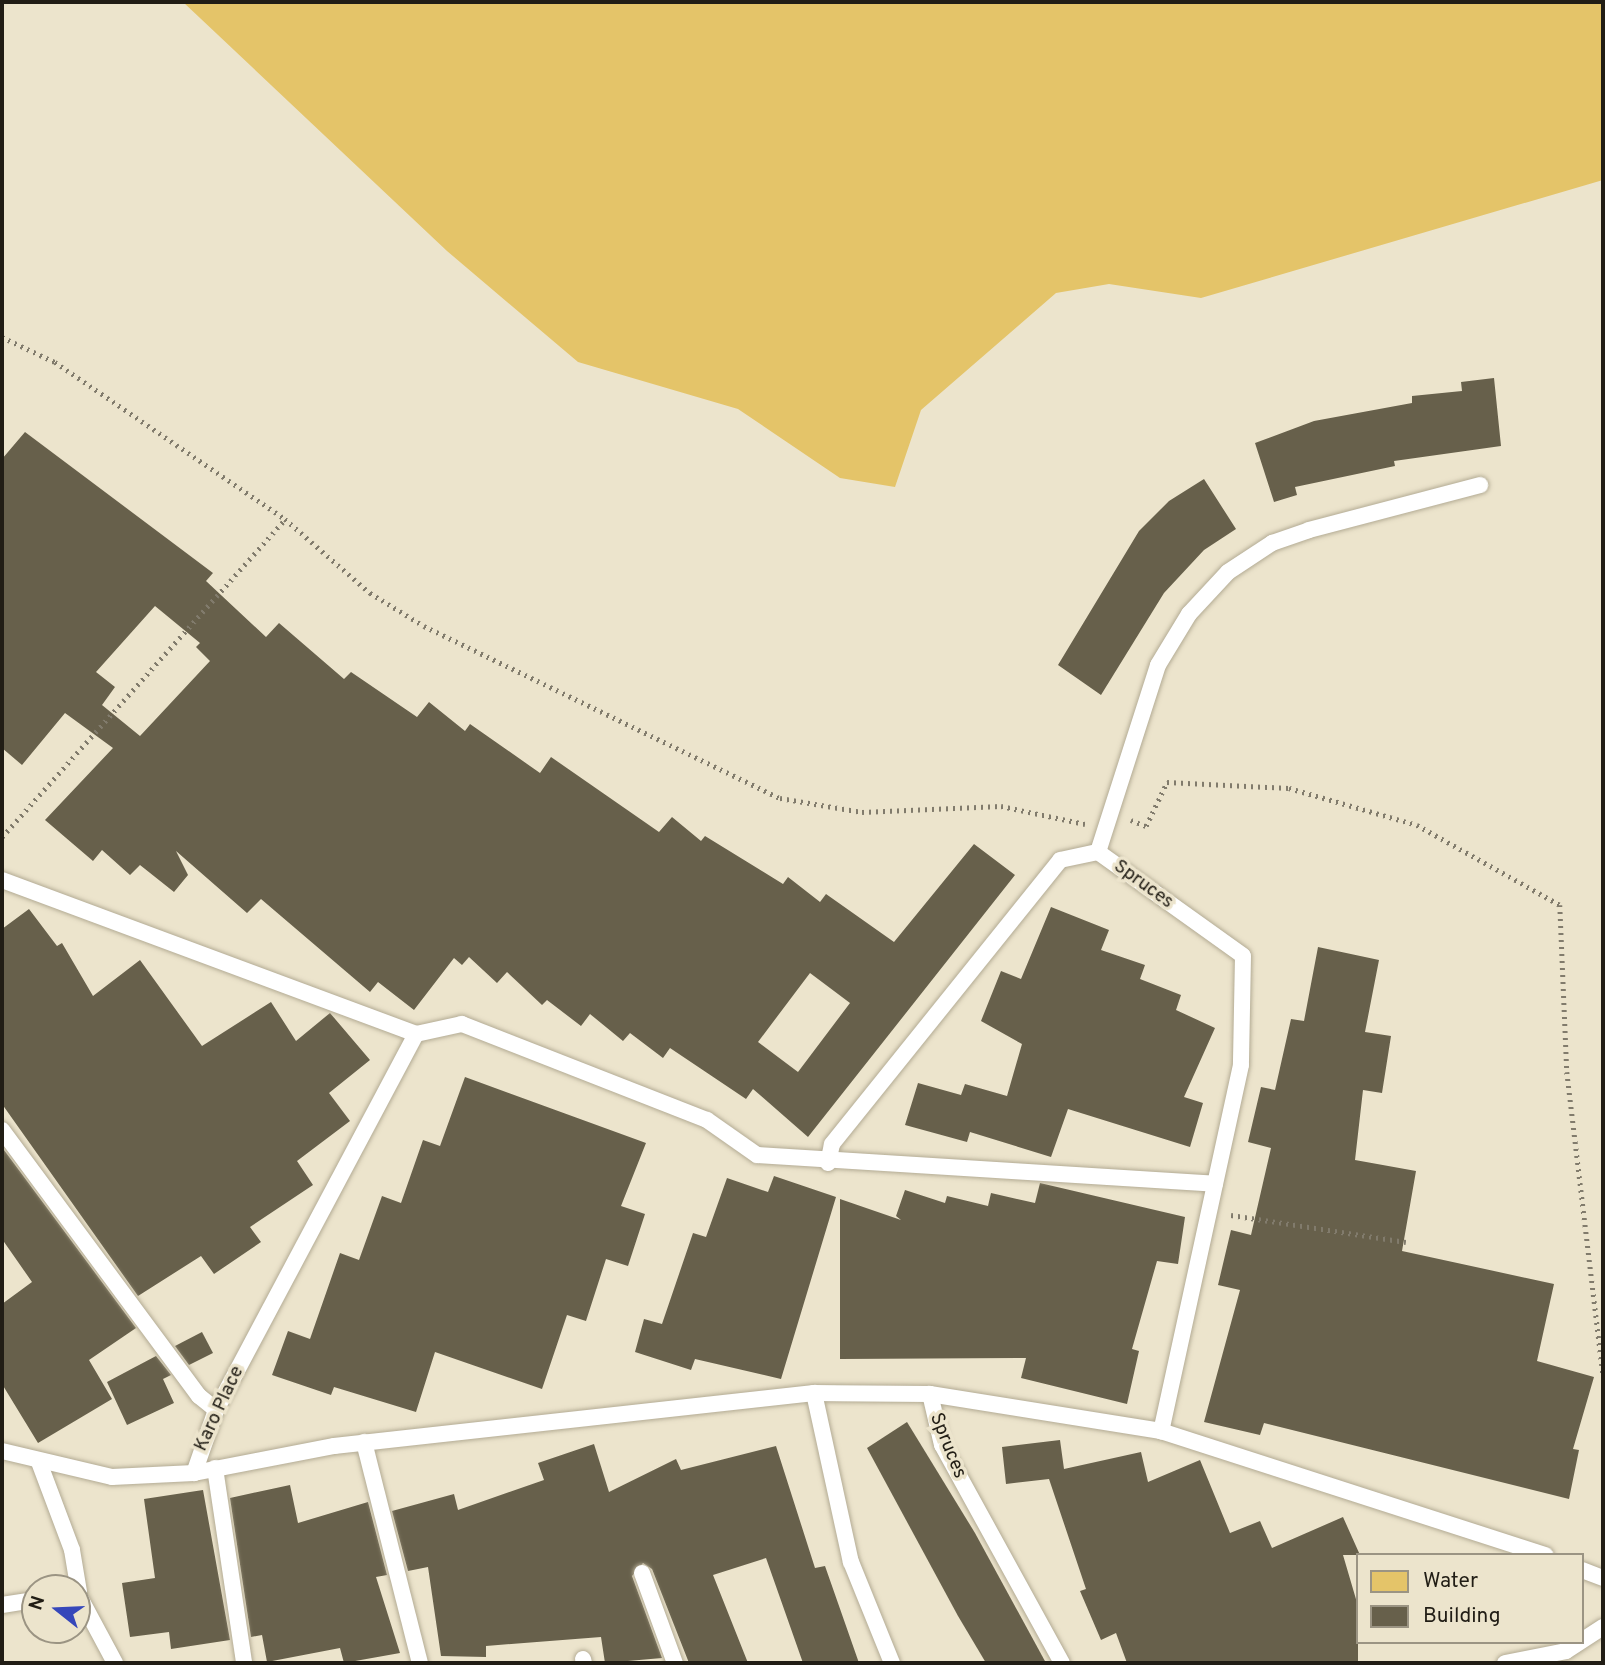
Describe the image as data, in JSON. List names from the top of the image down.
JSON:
{
  "streets": {
    "lane": ["Spruces", "Karo Place"]
  },
  "crossings": [
    ["Spruces", "Karo Place"]
  ],
  "legend": ["Water", "Building"],
  "north": "left"
}
